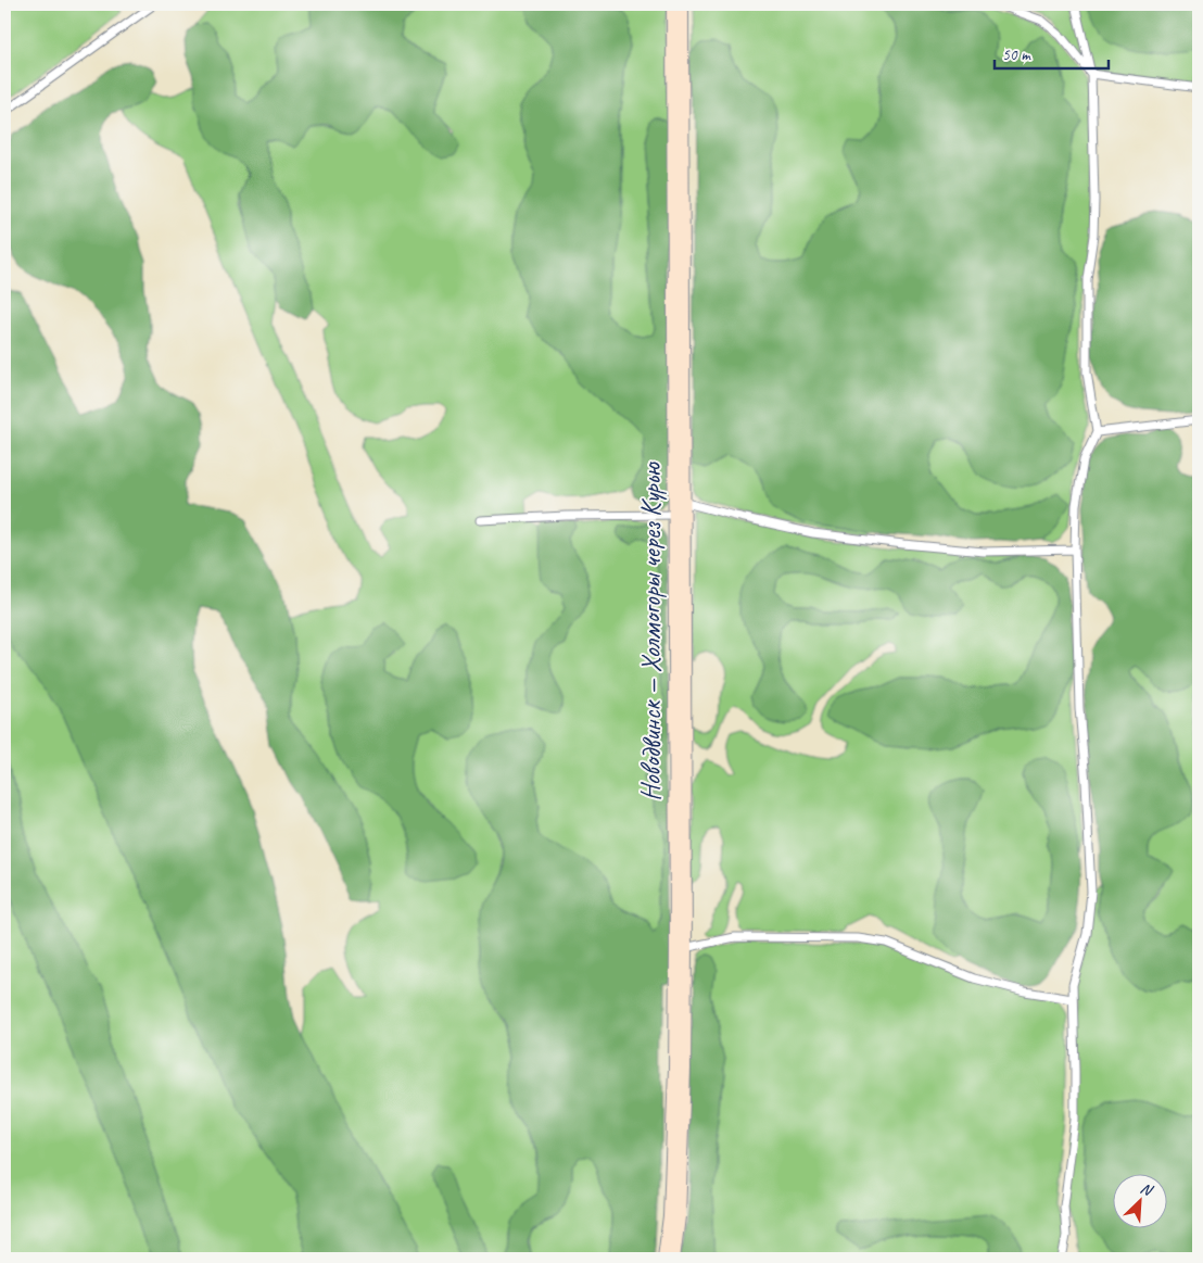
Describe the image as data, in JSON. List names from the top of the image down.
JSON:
{
  "streets": {
    "main road": ["Новодвинск — Холмогоры через Курью"]
  },
  "scale_bar": "50 m",
  "north": "top right"
}
